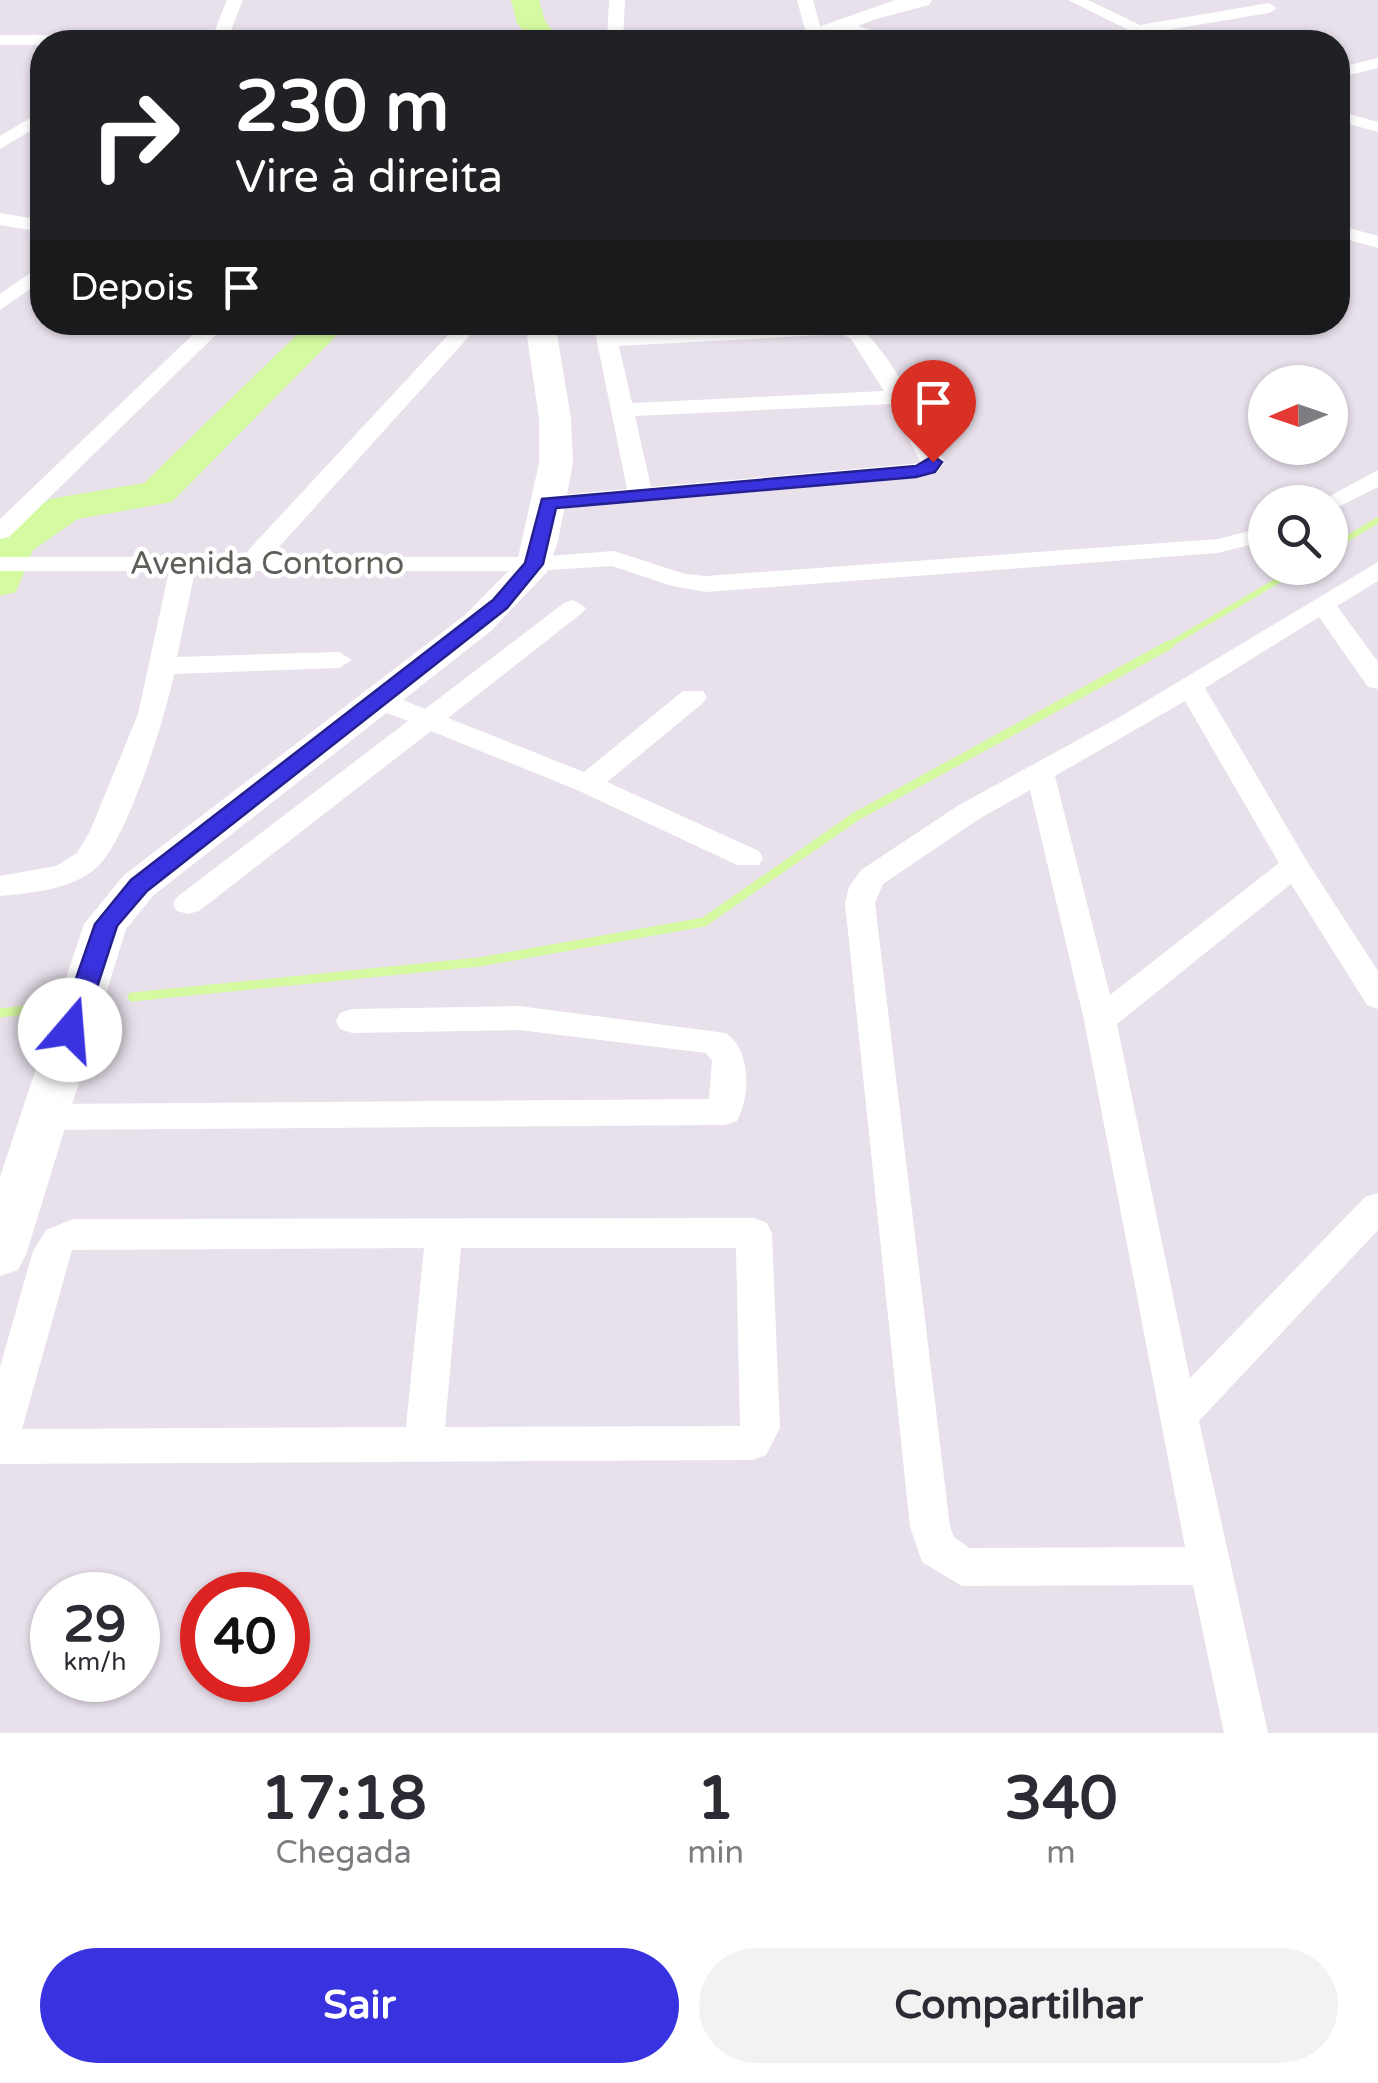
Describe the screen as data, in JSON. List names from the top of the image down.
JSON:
{
  "streets": {
    "street": ["Avenida Contorno"]
  },
  "north": "left",
  "page": {
    "turn": ["230 m", "Vire à direita"],
    "then": "Depois",
    "speed": "29 km/h",
    "limit": "40",
    "eta": [
      "17:18",
      "Chegada",
      "1",
      "min",
      "340",
      "m"
    ],
    "buttons": ["Sair", "Compartilhar"]
  }
}
